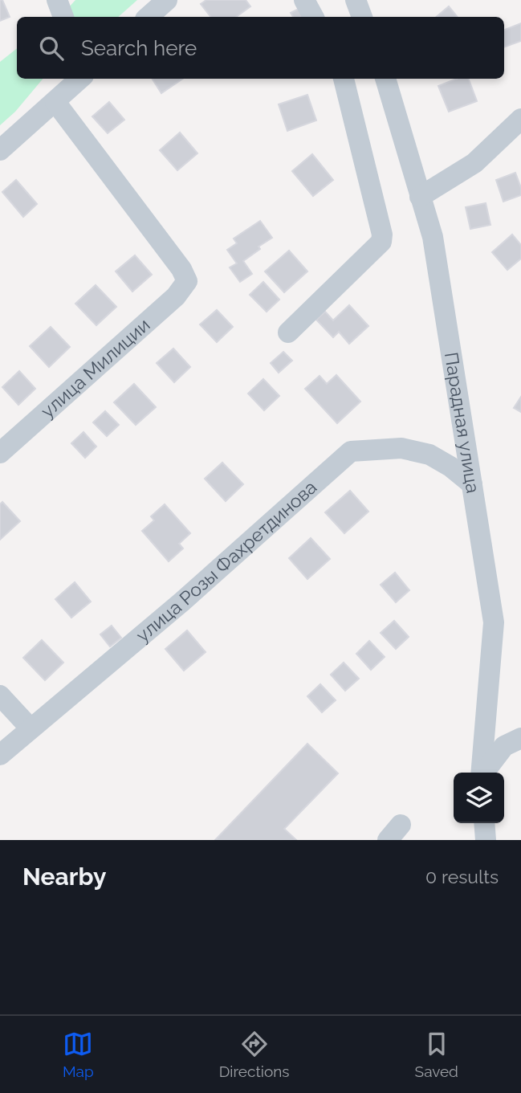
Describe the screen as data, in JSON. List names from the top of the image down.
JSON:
{
  "streets": {
    "street": ["улица Милиции", "Парадная улица", "улица Розы Фахретдинова"]
  },
  "crossings": [
    ["Парадная улица", "улица Розы Фахретдинова"]
  ],
  "page": {
    "search": "Search here",
    "heading": ["Nearby", "0 results"],
    "nav": ["Map", "Directions", "Saved"]
  }
}
